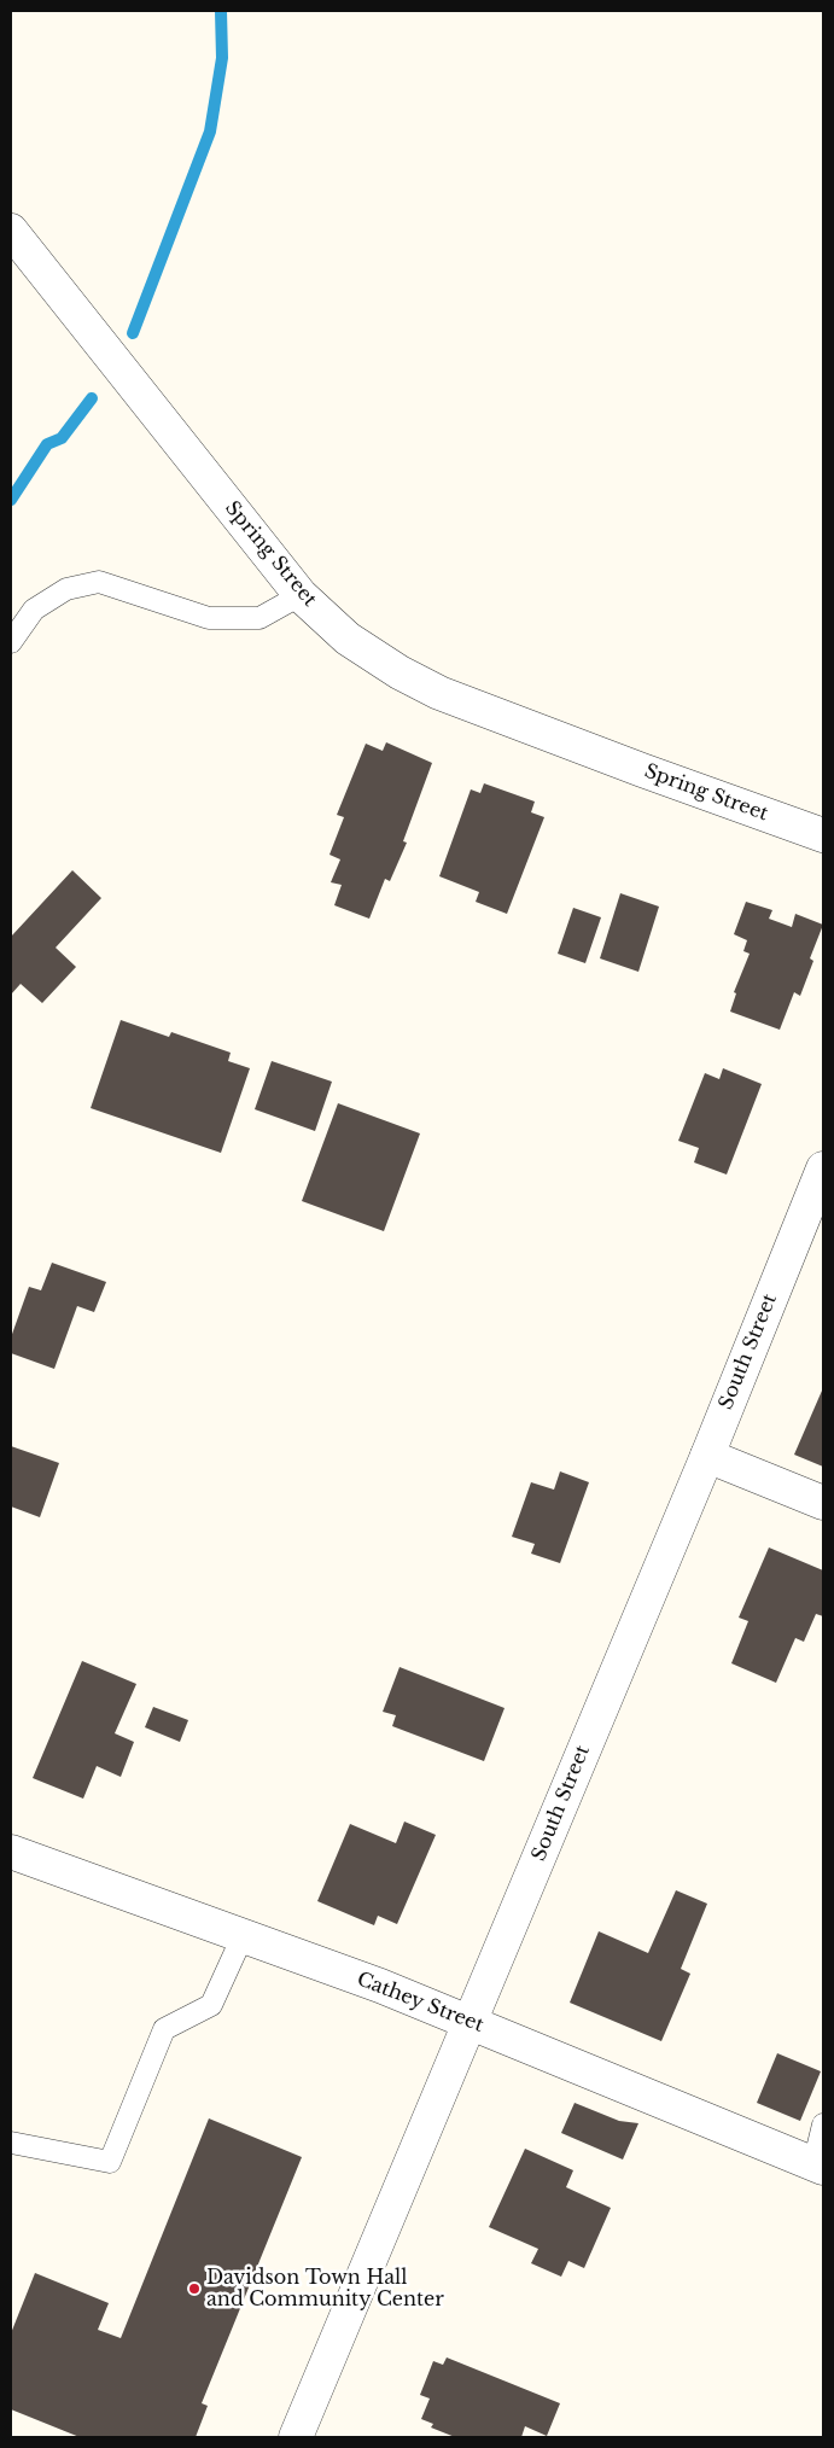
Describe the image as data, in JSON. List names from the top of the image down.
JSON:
{
  "streets": {
    "street": ["Spring Street", "South Street", "Cathey Street"]
  },
  "crossings": [
    ["South Street", "Cathey Street"]
  ],
  "places": ["Davidson Town Hall and Community Center"]
}
